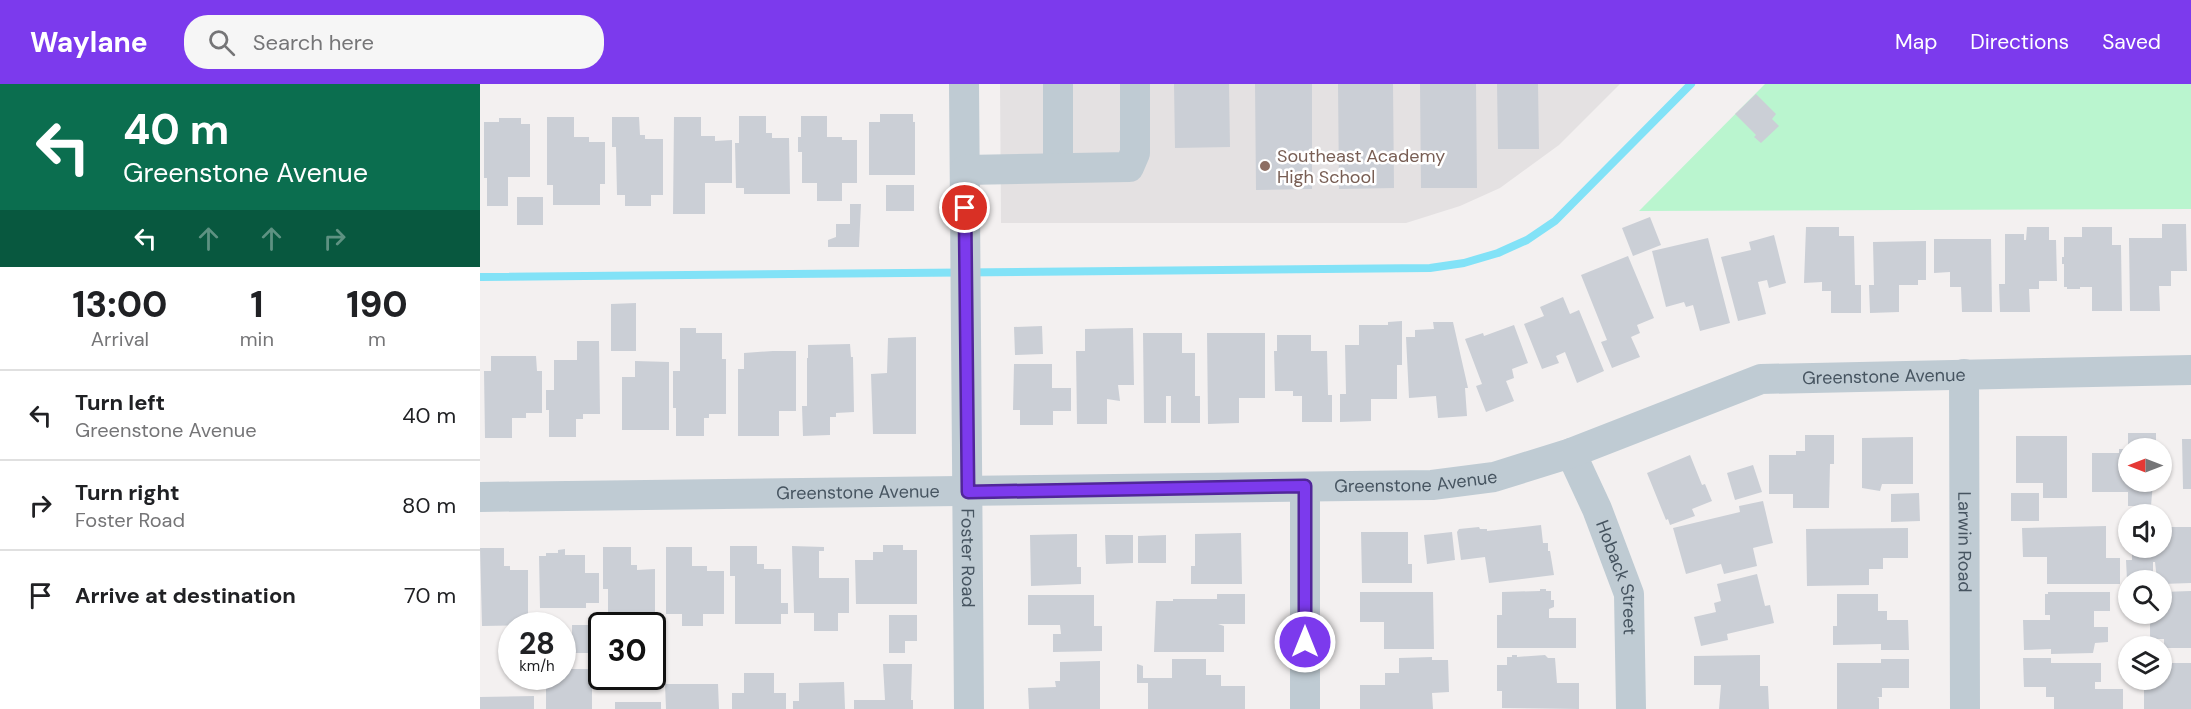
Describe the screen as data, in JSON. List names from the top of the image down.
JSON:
{
  "streets": {
    "street": [
      "Greenstone Avenue",
      "Larwin Road",
      "Foster Road",
      "Hoback Street"
    ]
  },
  "crossings": [
    ["Greenstone Avenue", "Larwin Road"],
    ["Greenstone Avenue", "Foster Road"],
    ["Greenstone Avenue", "Hoback Street"]
  ],
  "places": ["Southeast Academy High School"],
  "north": "left",
  "page": {
    "header": "Waylane",
    "search": "Search here",
    "nav": ["Map", "Directions", "Saved"],
    "turn": ["40 m", "Greenstone Avenue"],
    "eta": [
      "13:00",
      "Arrival",
      "1",
      "min",
      "190",
      "m"
    ],
    "list": [
      {
        "name": "Turn left",
        "note": "Greenstone Avenue",
        "value": "40 m"
      },
      {
        "name": "Turn right",
        "note": "Foster Road",
        "value": "80 m"
      },
      {
        "name": "Arrive at destination",
        "value": "70 m"
      }
    ],
    "speed": "28 km/h",
    "limit": "30"
  }
}
